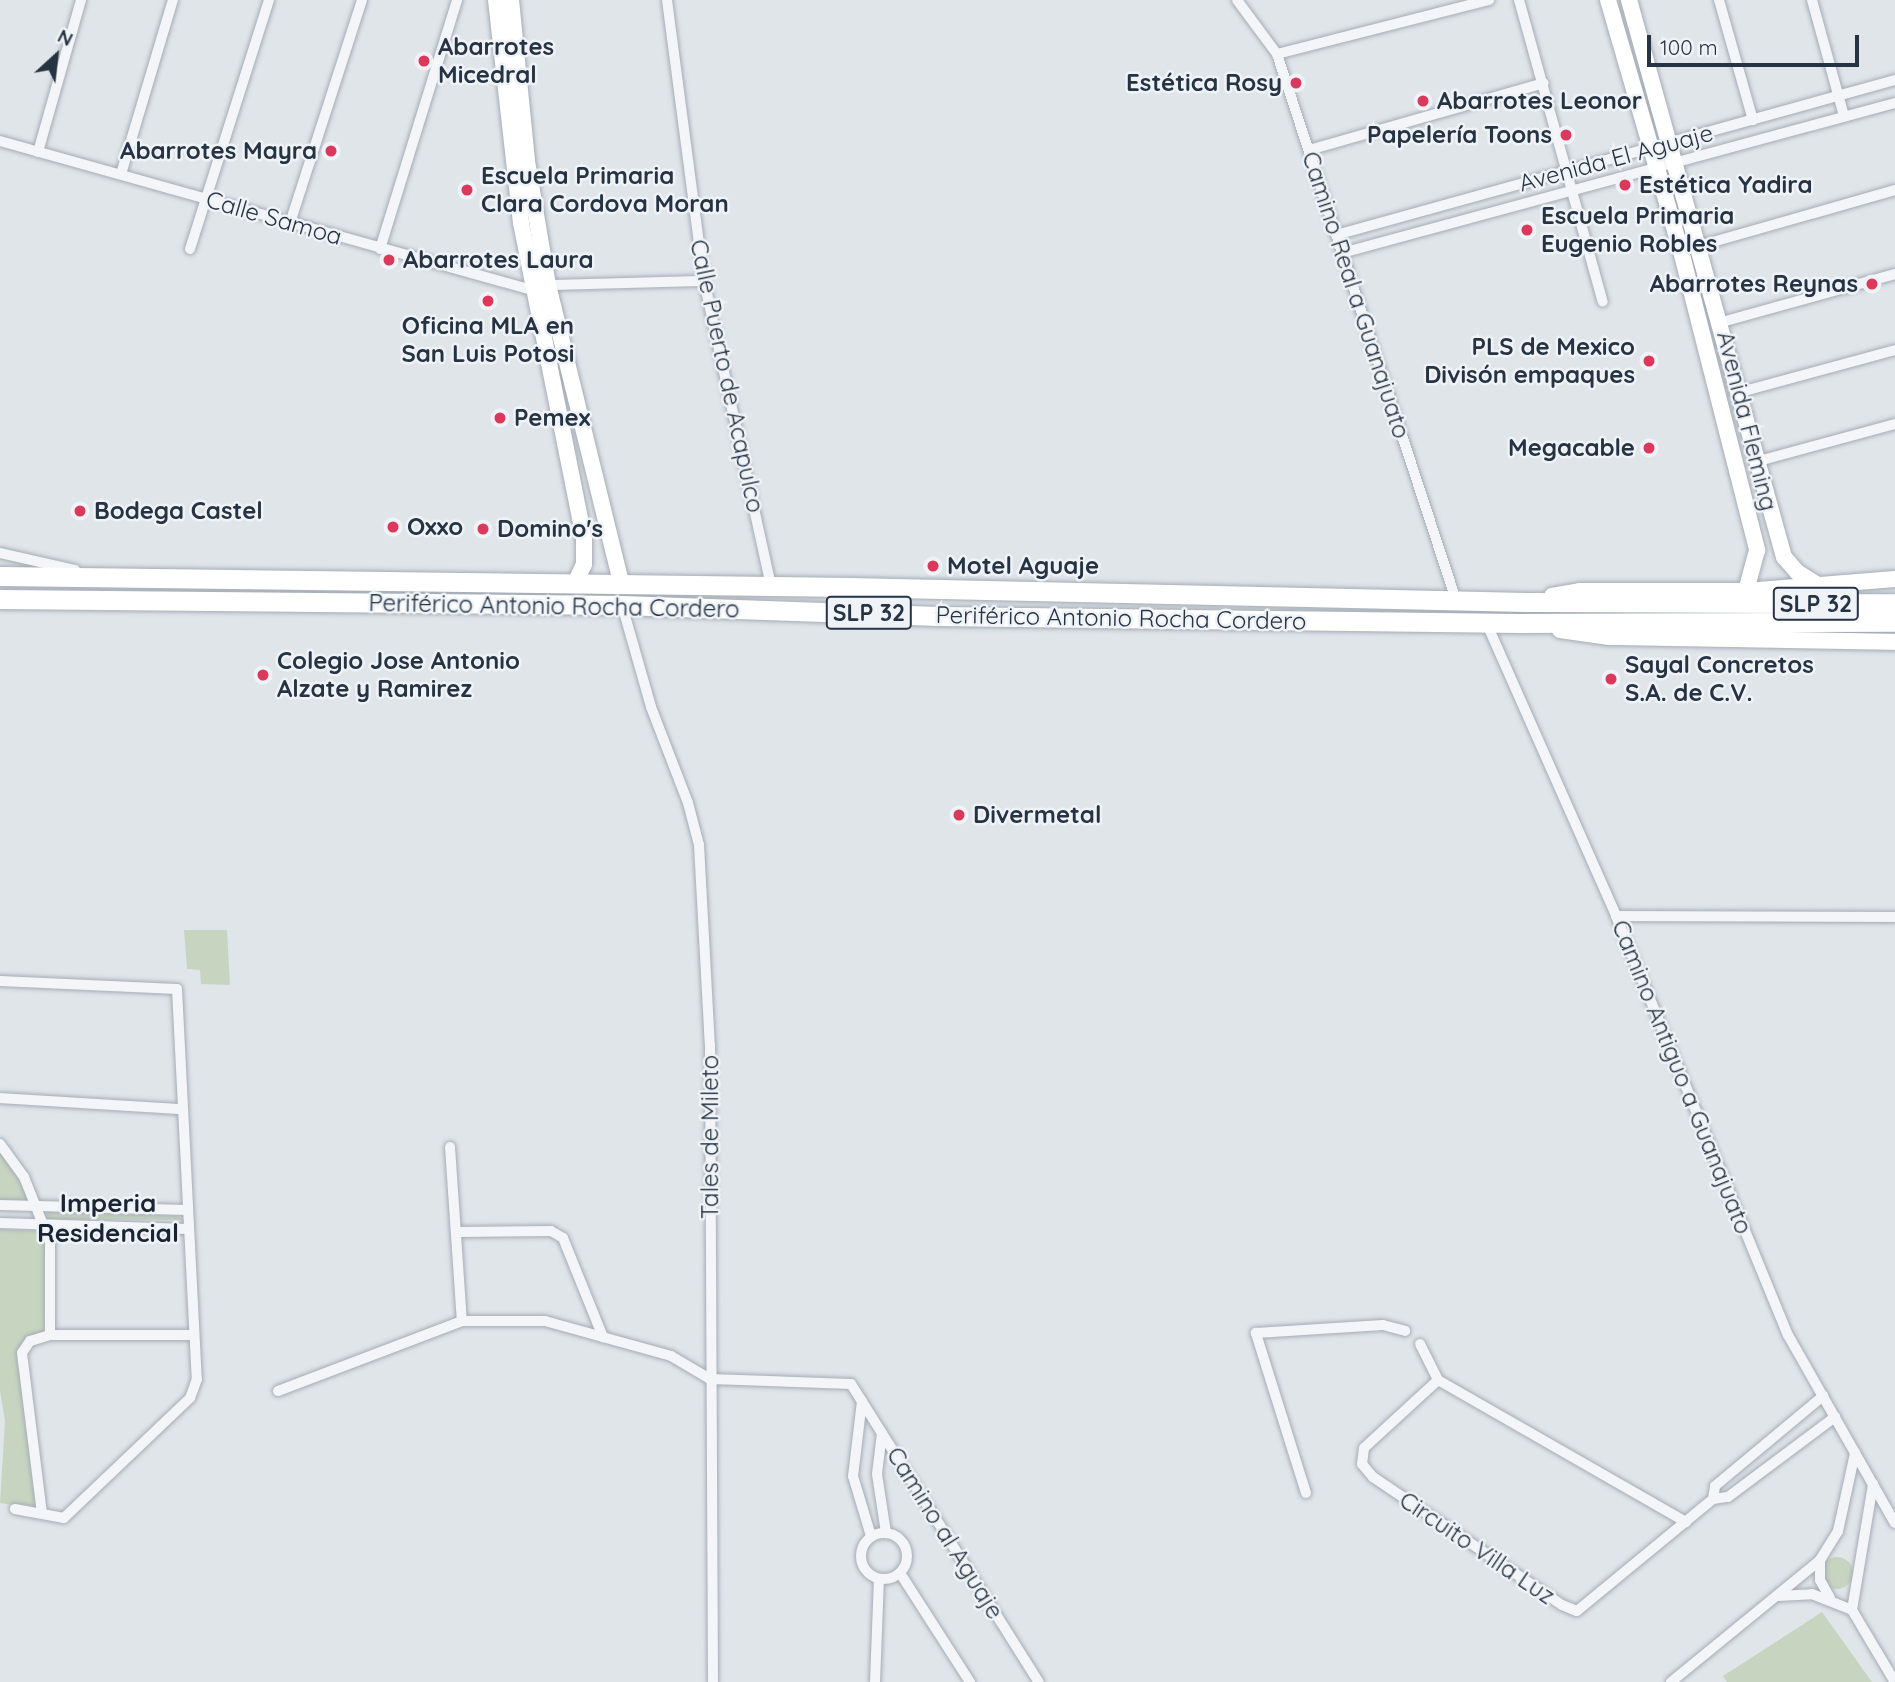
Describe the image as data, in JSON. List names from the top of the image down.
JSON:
{
  "streets": {
    "highway": ["SLP 32", "Periférico Antonio Rocha Cordero"],
    "street": [
      "Avenida El Aguaje",
      "Calle Samoa",
      "Camino Real a Guanajuato",
      "Calle Puerto de Acapulco",
      "Avenida Fleming",
      "Camino Antiguo a Guanajuato",
      "Tales de Mileto",
      "Camino al Aguaje",
      "Circuito Villa Luz"
    ]
  },
  "crossings": [
    ["Avenida El Aguaje", "Camino Real a Guanajuato"],
    ["Avenida El Aguaje", "Avenida Fleming"],
    ["Calle Samoa", "Calle Puerto de Acapulco"],
    ["Camino Real a Guanajuato", "Periférico Antonio Rocha Cordero"],
    ["Calle Puerto de Acapulco", "Periférico Antonio Rocha Cordero"],
    ["Avenida Fleming", "SLP 32"],
    ["Avenida Fleming", "Periférico Antonio Rocha Cordero"],
    ["SLP 32", "Periférico Antonio Rocha Cordero"],
    ["Periférico Antonio Rocha Cordero", "Camino Antiguo a Guanajuato"],
    ["Periférico Antonio Rocha Cordero", "Tales de Mileto"],
    ["Camino Antiguo a Guanajuato", "Circuito Villa Luz"],
    ["Tales de Mileto", "Camino al Aguaje"]
  ],
  "districts": ["Imperia Residencial"],
  "places": [
    "Abarrotes Micedral",
    "Estética Rosy",
    "Abarrotes Leonor",
    "Papelería Toons",
    "Abarrotes Mayra",
    "Estética Yadira",
    "Escuela Primaria Clara Cordova Moran",
    "Escuela Primaria Eugenio Robles",
    "Abarrotes Laura",
    "Abarrotes Reynas",
    "Oficina MLA en San Luis Potosi",
    "PLS de Mexico Divisón empaques",
    "Pemex",
    "Megacable",
    "Bodega Castel",
    "Oxxo",
    "Domino's",
    "Motel Aguaje",
    "Colegio Jose Antonio Alzate y Ramirez",
    "Sayal Concretos S.A. de C.V.",
    "Divermetal"
  ],
  "scale_bar": "100 m",
  "north": "top right"
}
